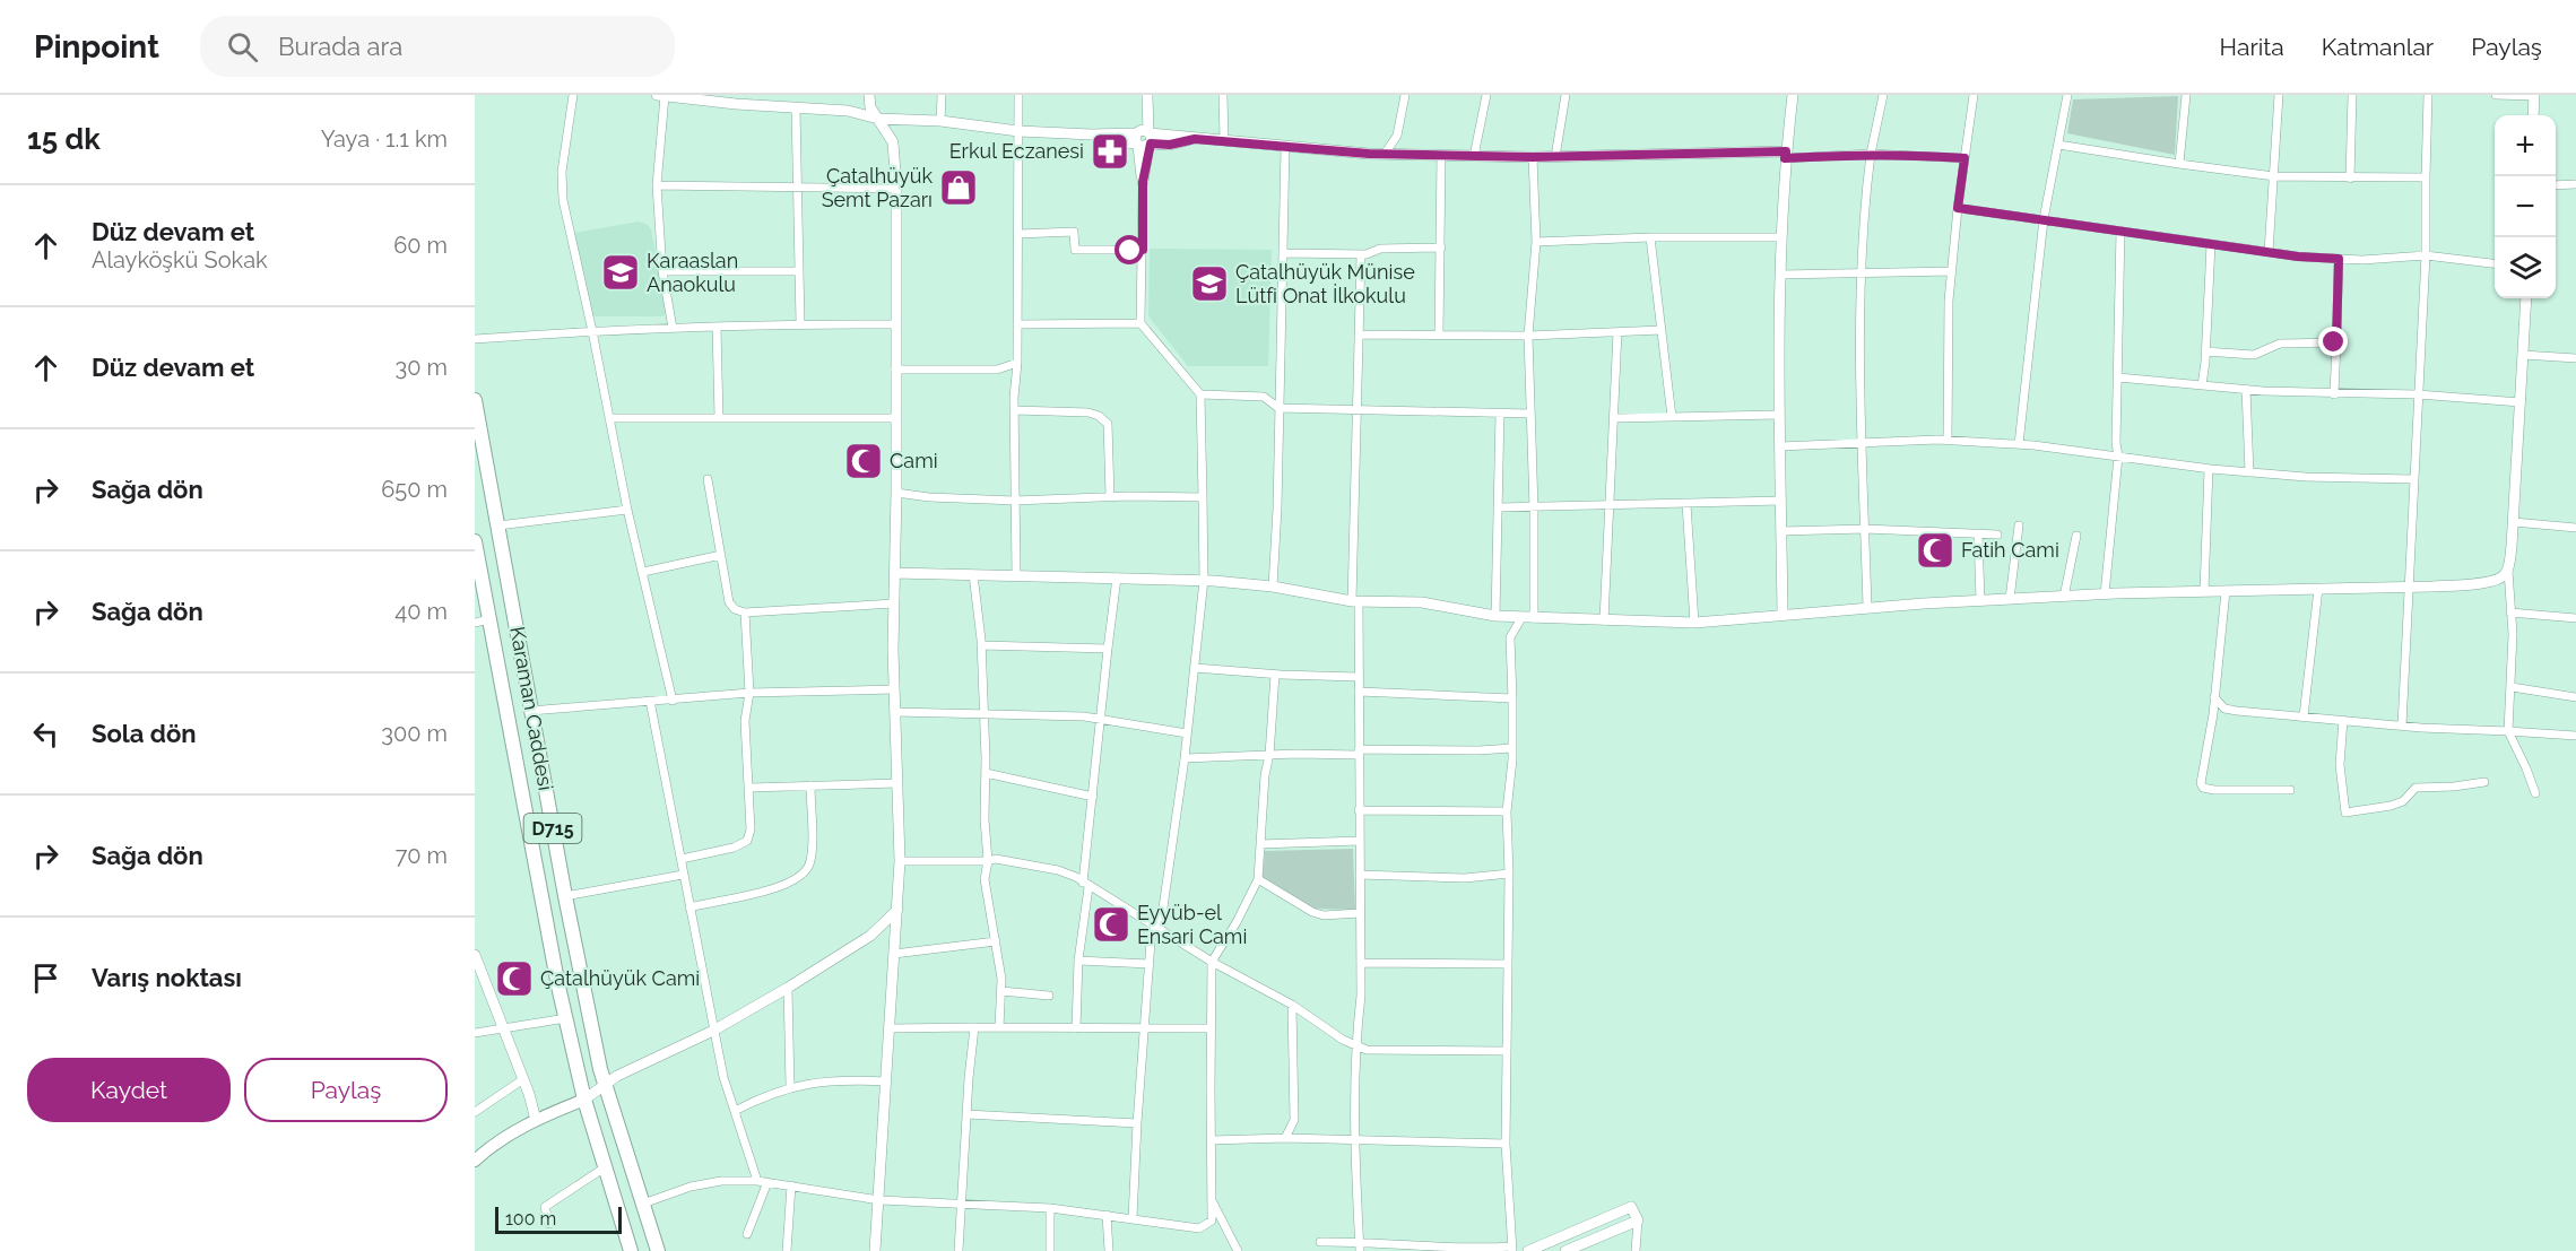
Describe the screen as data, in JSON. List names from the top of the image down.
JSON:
{
  "streets": {
    "highway": ["Karaman Caddesi", "D715"]
  },
  "places": {
    "pharmacy": ["Erkul Eczanesi"],
    "shop": ["Çatalhüyük Semt Pazarı"],
    "school or university": ["Karaaslan Anaokulu", "Çatalhüyük Münise Lütfi Onat İlkokulu"],
    "mosque": [
      "Cami",
      "Fatih Cami",
      "Eyyüb-el Ensari Cami",
      "Çatalhüyük Cami"
    ]
  },
  "scale_bar": "100 m",
  "page": {
    "header": "Pinpoint",
    "search": "Burada ara",
    "nav": ["Harita", "Katmanlar", "Paylaş"],
    "heading": ["15 dk", "Yaya · 1.1 km"],
    "map_buttons": ["+", "−"],
    "list": [
      ["Düz devam et", "Alayköşkü Sokak", "60 m"],
      ["Düz devam et", "30 m"],
      ["Sağa dön", "650 m"],
      ["Sağa dön", "40 m"],
      ["Sola dön", "300 m"],
      ["Sağa dön", "70 m"],
      "Varış noktası"
    ],
    "buttons": ["Kaydet", "Paylaş"],
    "scale": "100 m"
  }
}
